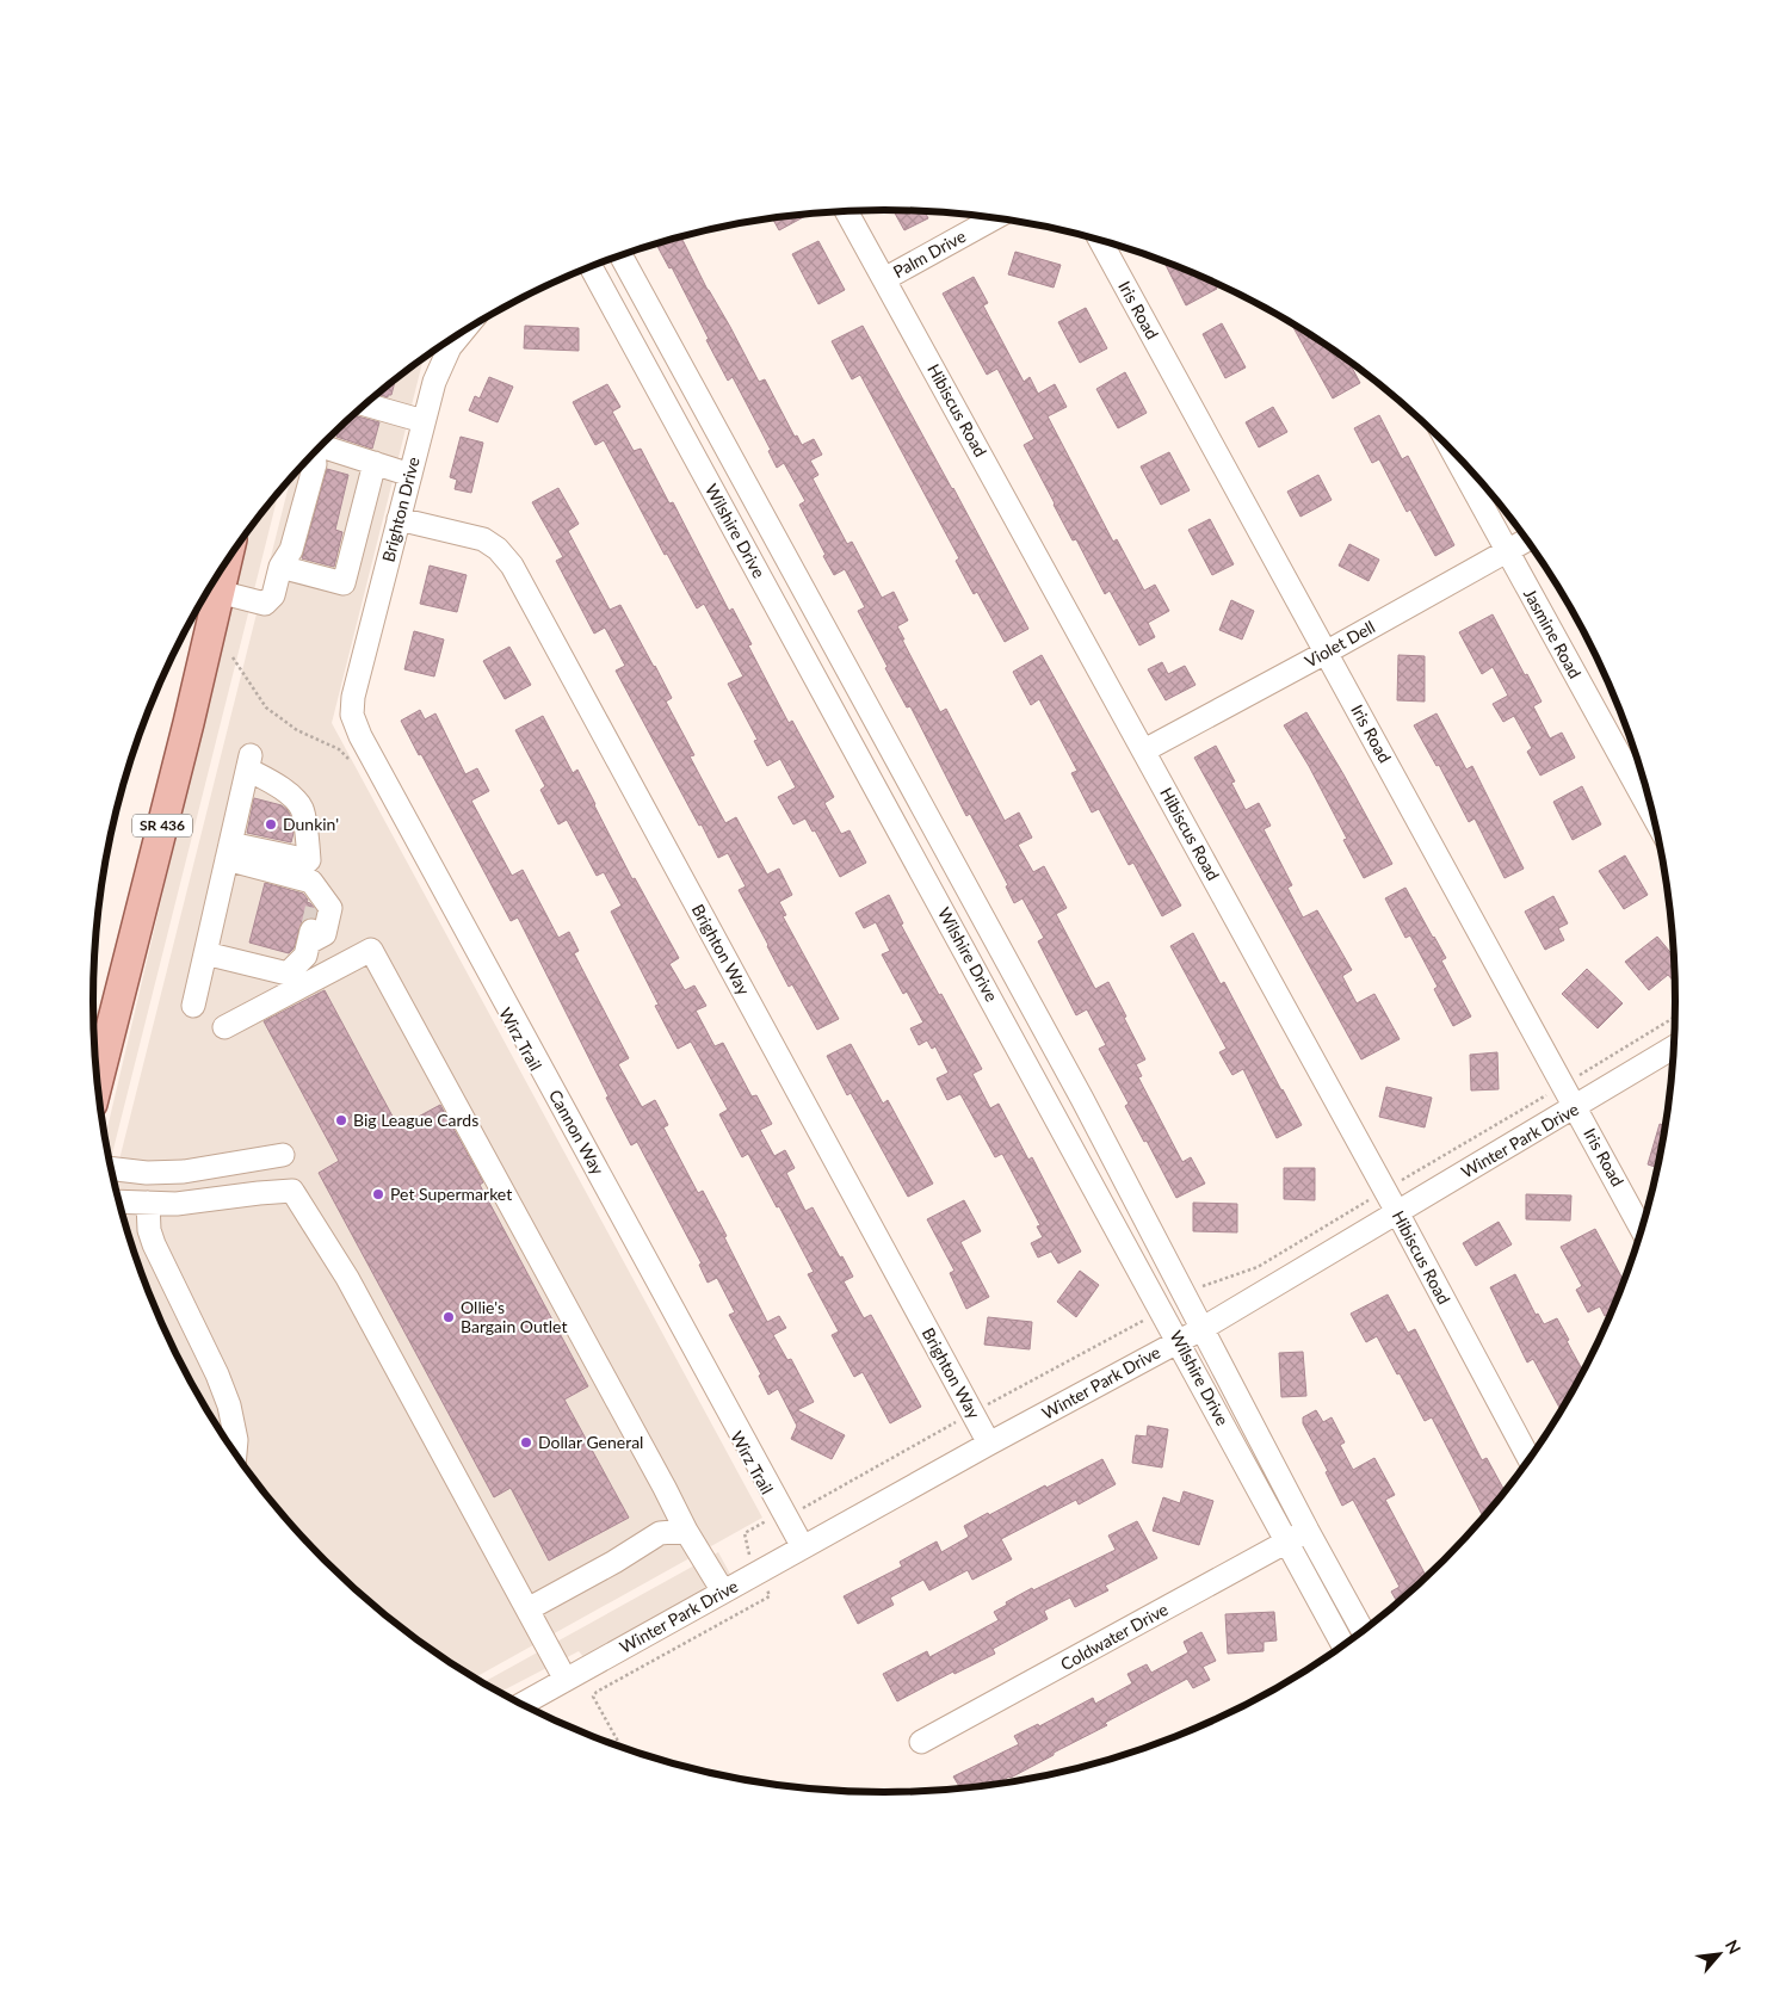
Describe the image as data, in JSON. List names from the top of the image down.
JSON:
{
  "streets": {
    "main road": ["SR 436"],
    "street": [
      "Palm Drive",
      "Iris Road",
      "Hibiscus Road",
      "Brighton Drive",
      "Wilshire Drive",
      "Jasmine Road",
      "Violet Dell",
      "Brighton Way",
      "Cannon Way",
      "Winter Park Drive",
      "Coldwater Drive"
    ],
    "path": ["Wirz Trail"]
  },
  "crossings": [
    ["Palm Drive", "Hibiscus Road"],
    ["Iris Road", "Violet Dell"],
    ["Iris Road", "Winter Park Drive"],
    ["Hibiscus Road", "Violet Dell"],
    ["Hibiscus Road", "Winter Park Drive"],
    ["Brighton Drive", "Brighton Way"],
    ["Brighton Drive", "Cannon Way"],
    ["Wilshire Drive", "Winter Park Drive"],
    ["Wilshire Drive", "Coldwater Drive"],
    ["Jasmine Road", "Violet Dell"],
    ["Brighton Way", "Winter Park Drive"],
    ["Cannon Way", "Winter Park Drive"]
  ],
  "places": [
    "Dunkin'",
    "Big League Cards",
    "Pet Supermarket",
    "Ollie's Bargain Outlet",
    "Dollar General"
  ],
  "north": "top right"
}
